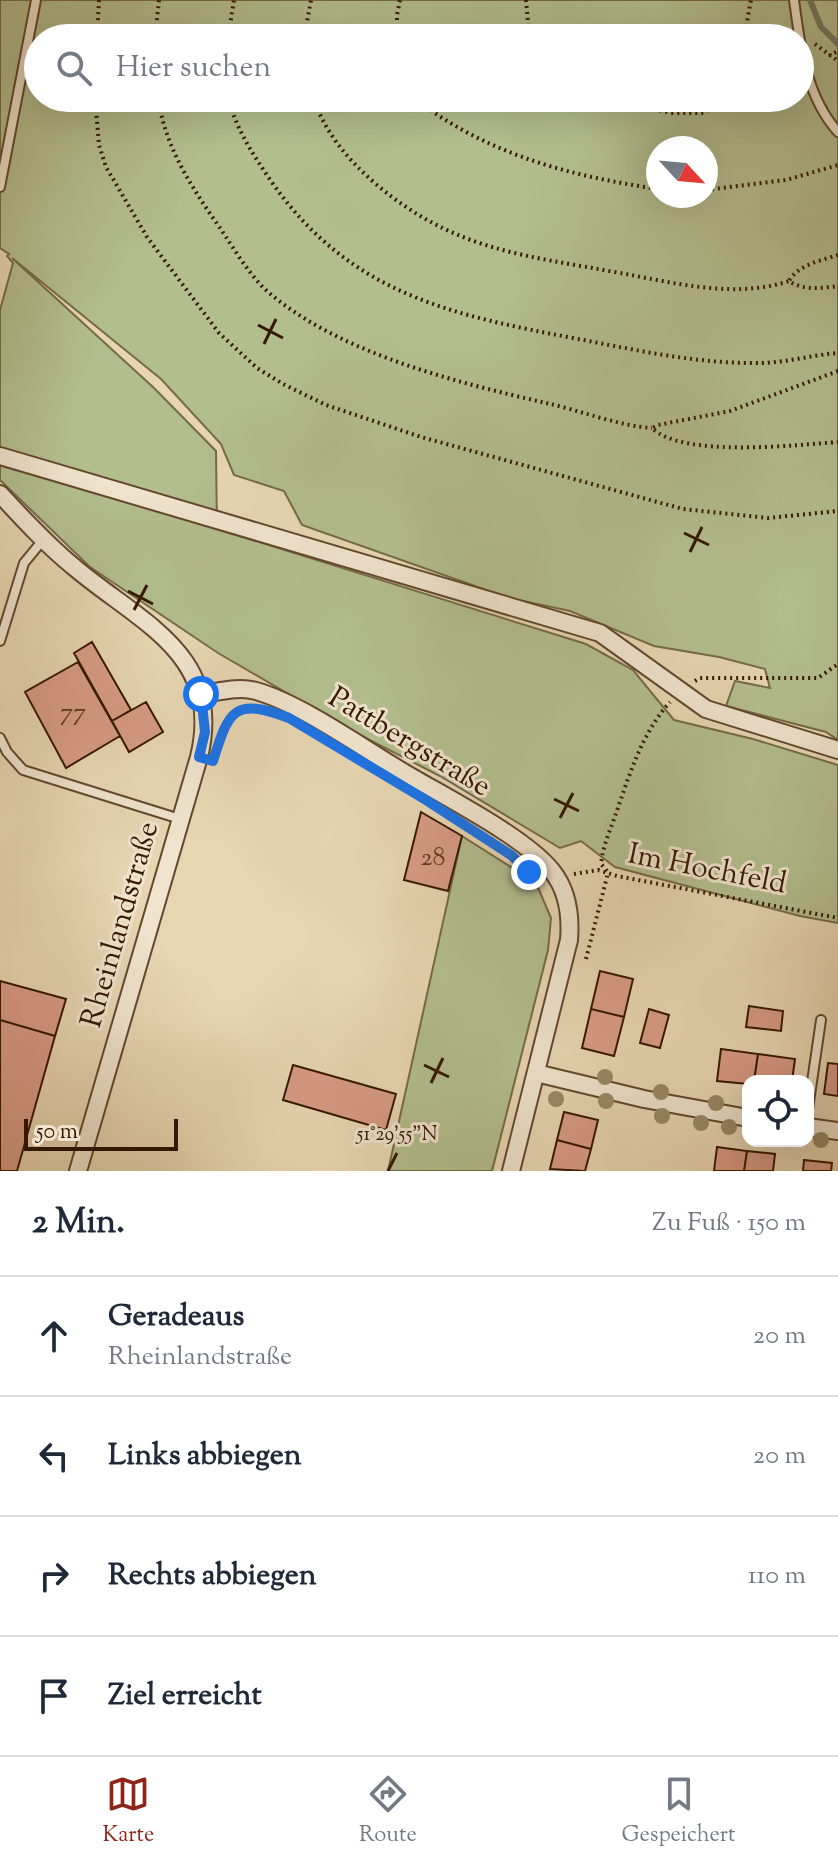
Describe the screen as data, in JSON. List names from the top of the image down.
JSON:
{
  "streets": {
    "street": ["Pattbergstraße", "Rheinlandstraße"],
    "path": ["Im Hochfeld"]
  },
  "crossings": [
    ["Pattbergstraße", "Rheinlandstraße"]
  ],
  "house_numbers": ["77", "28"],
  "scale_bar": "50 m",
  "north": "bottom right",
  "page": {
    "search": "Hier suchen",
    "scale": "50 m",
    "heading": ["2 Min.", "Zu Fuß · 150 m"],
    "list": [
      ["Geradeaus", "Rheinlandstraße", "20 m"],
      ["Links abbiegen", "20 m"],
      ["Rechts abbiegen", "110 m"],
      "Ziel erreicht"
    ],
    "nav": ["Karte", "Route", "Gespeichert"]
  },
  "coordinates": ["51°29'55\"N"]
}
